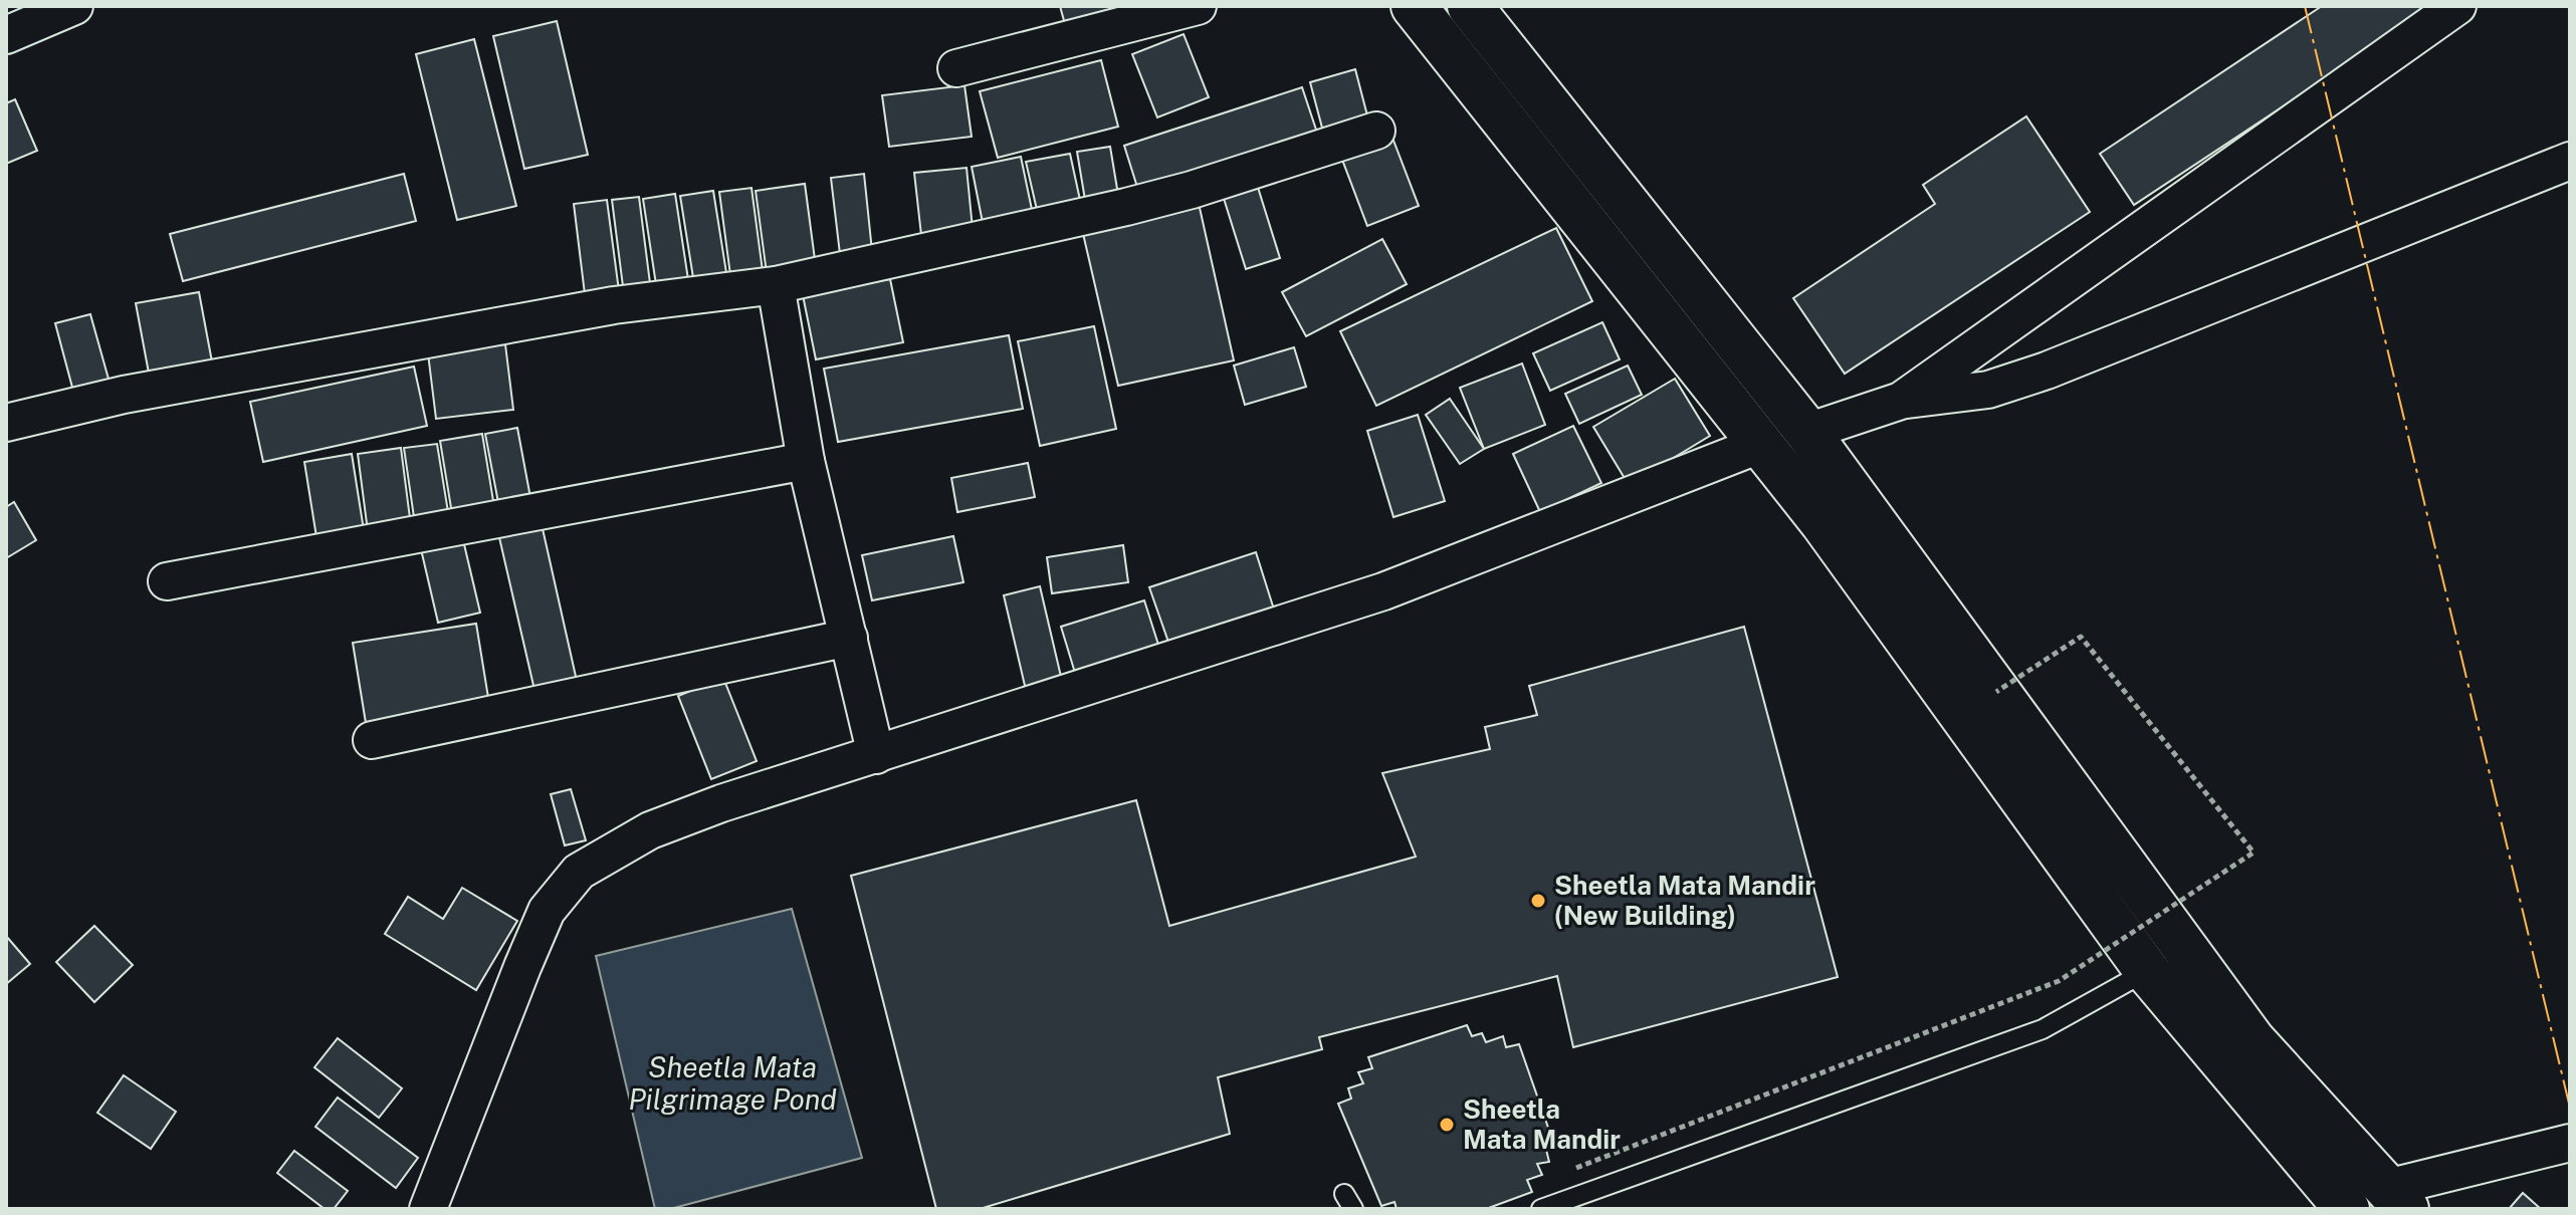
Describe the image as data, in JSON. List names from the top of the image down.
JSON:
{
  "water": ["Sheetla Mata Pilgrimage Pond"],
  "places": ["Sheetla Mata Mandir (New Building)", "Sheetla Mata Mandir"]
}
